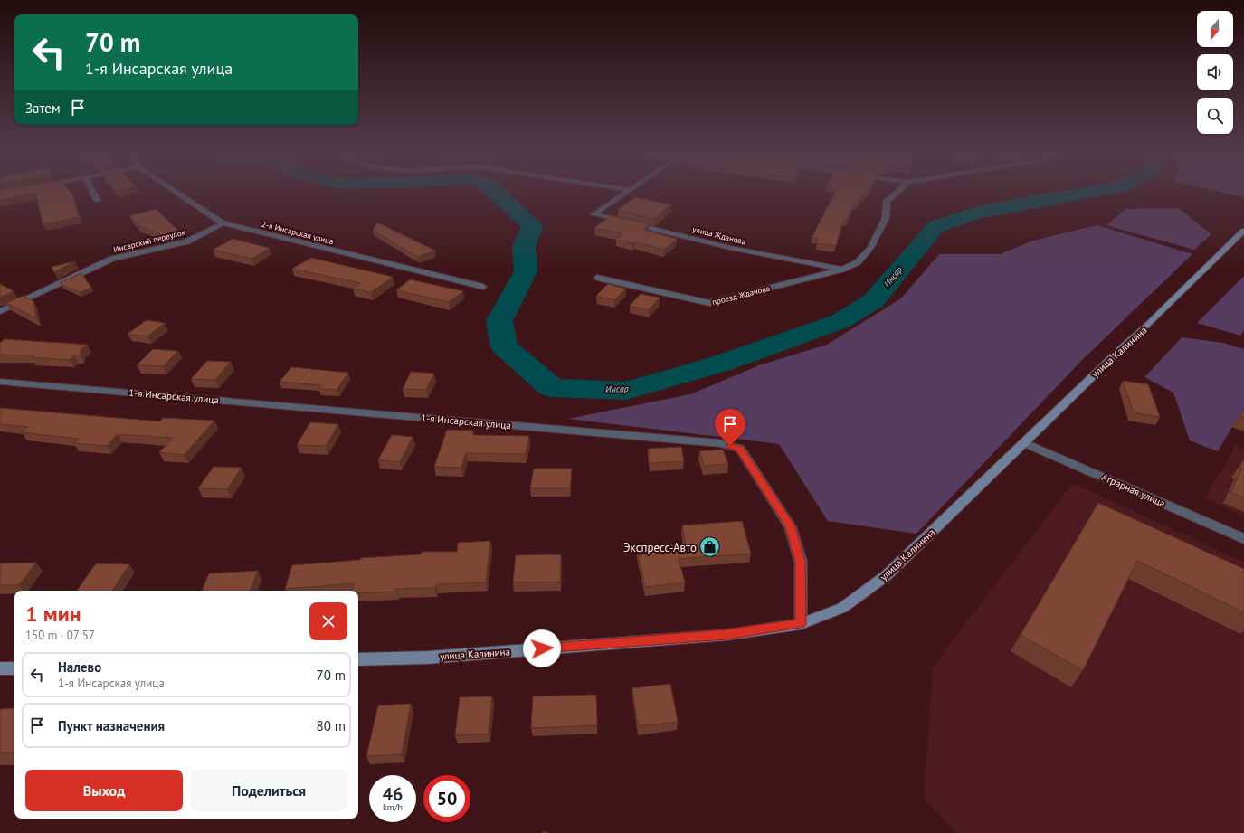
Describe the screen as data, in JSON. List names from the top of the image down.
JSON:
{
  "streets": {
    "main road": ["улица Калинина"],
    "street": [
      "2-я Инсарская улица",
      "улица Жданова",
      "Инсарский переулок",
      "проезд Жданова",
      "1-я Инсарская улица",
      "Аграрная улица"
    ]
  },
  "crossings": [
    ["2-я Инсарская улица", "Инсарский переулок"],
    ["улица Жданова", "проезд Жданова"],
    ["улица Калинина", "1-я Инсарская улица"],
    ["улица Калинина", "Аграрная улица"]
  ],
  "water": ["Инсар"],
  "places": {
    "shop": ["Экспресс-Авто"]
  },
  "north": "bottom",
  "page": {
    "turn": ["70 m", "1-я Инсарская улица"],
    "then": "Затем",
    "heading": ["1 мин", "150 m · 07:57"],
    "list": [
      {
        "name": "Налево",
        "note": "1-я Инсарская улица",
        "value": "70 m"
      },
      {
        "name": "Пункт назначения",
        "value": "80 m"
      }
    ],
    "buttons": ["Выход", "Поделиться"],
    "speed": "46 km/h",
    "limit": "50"
  }
}
